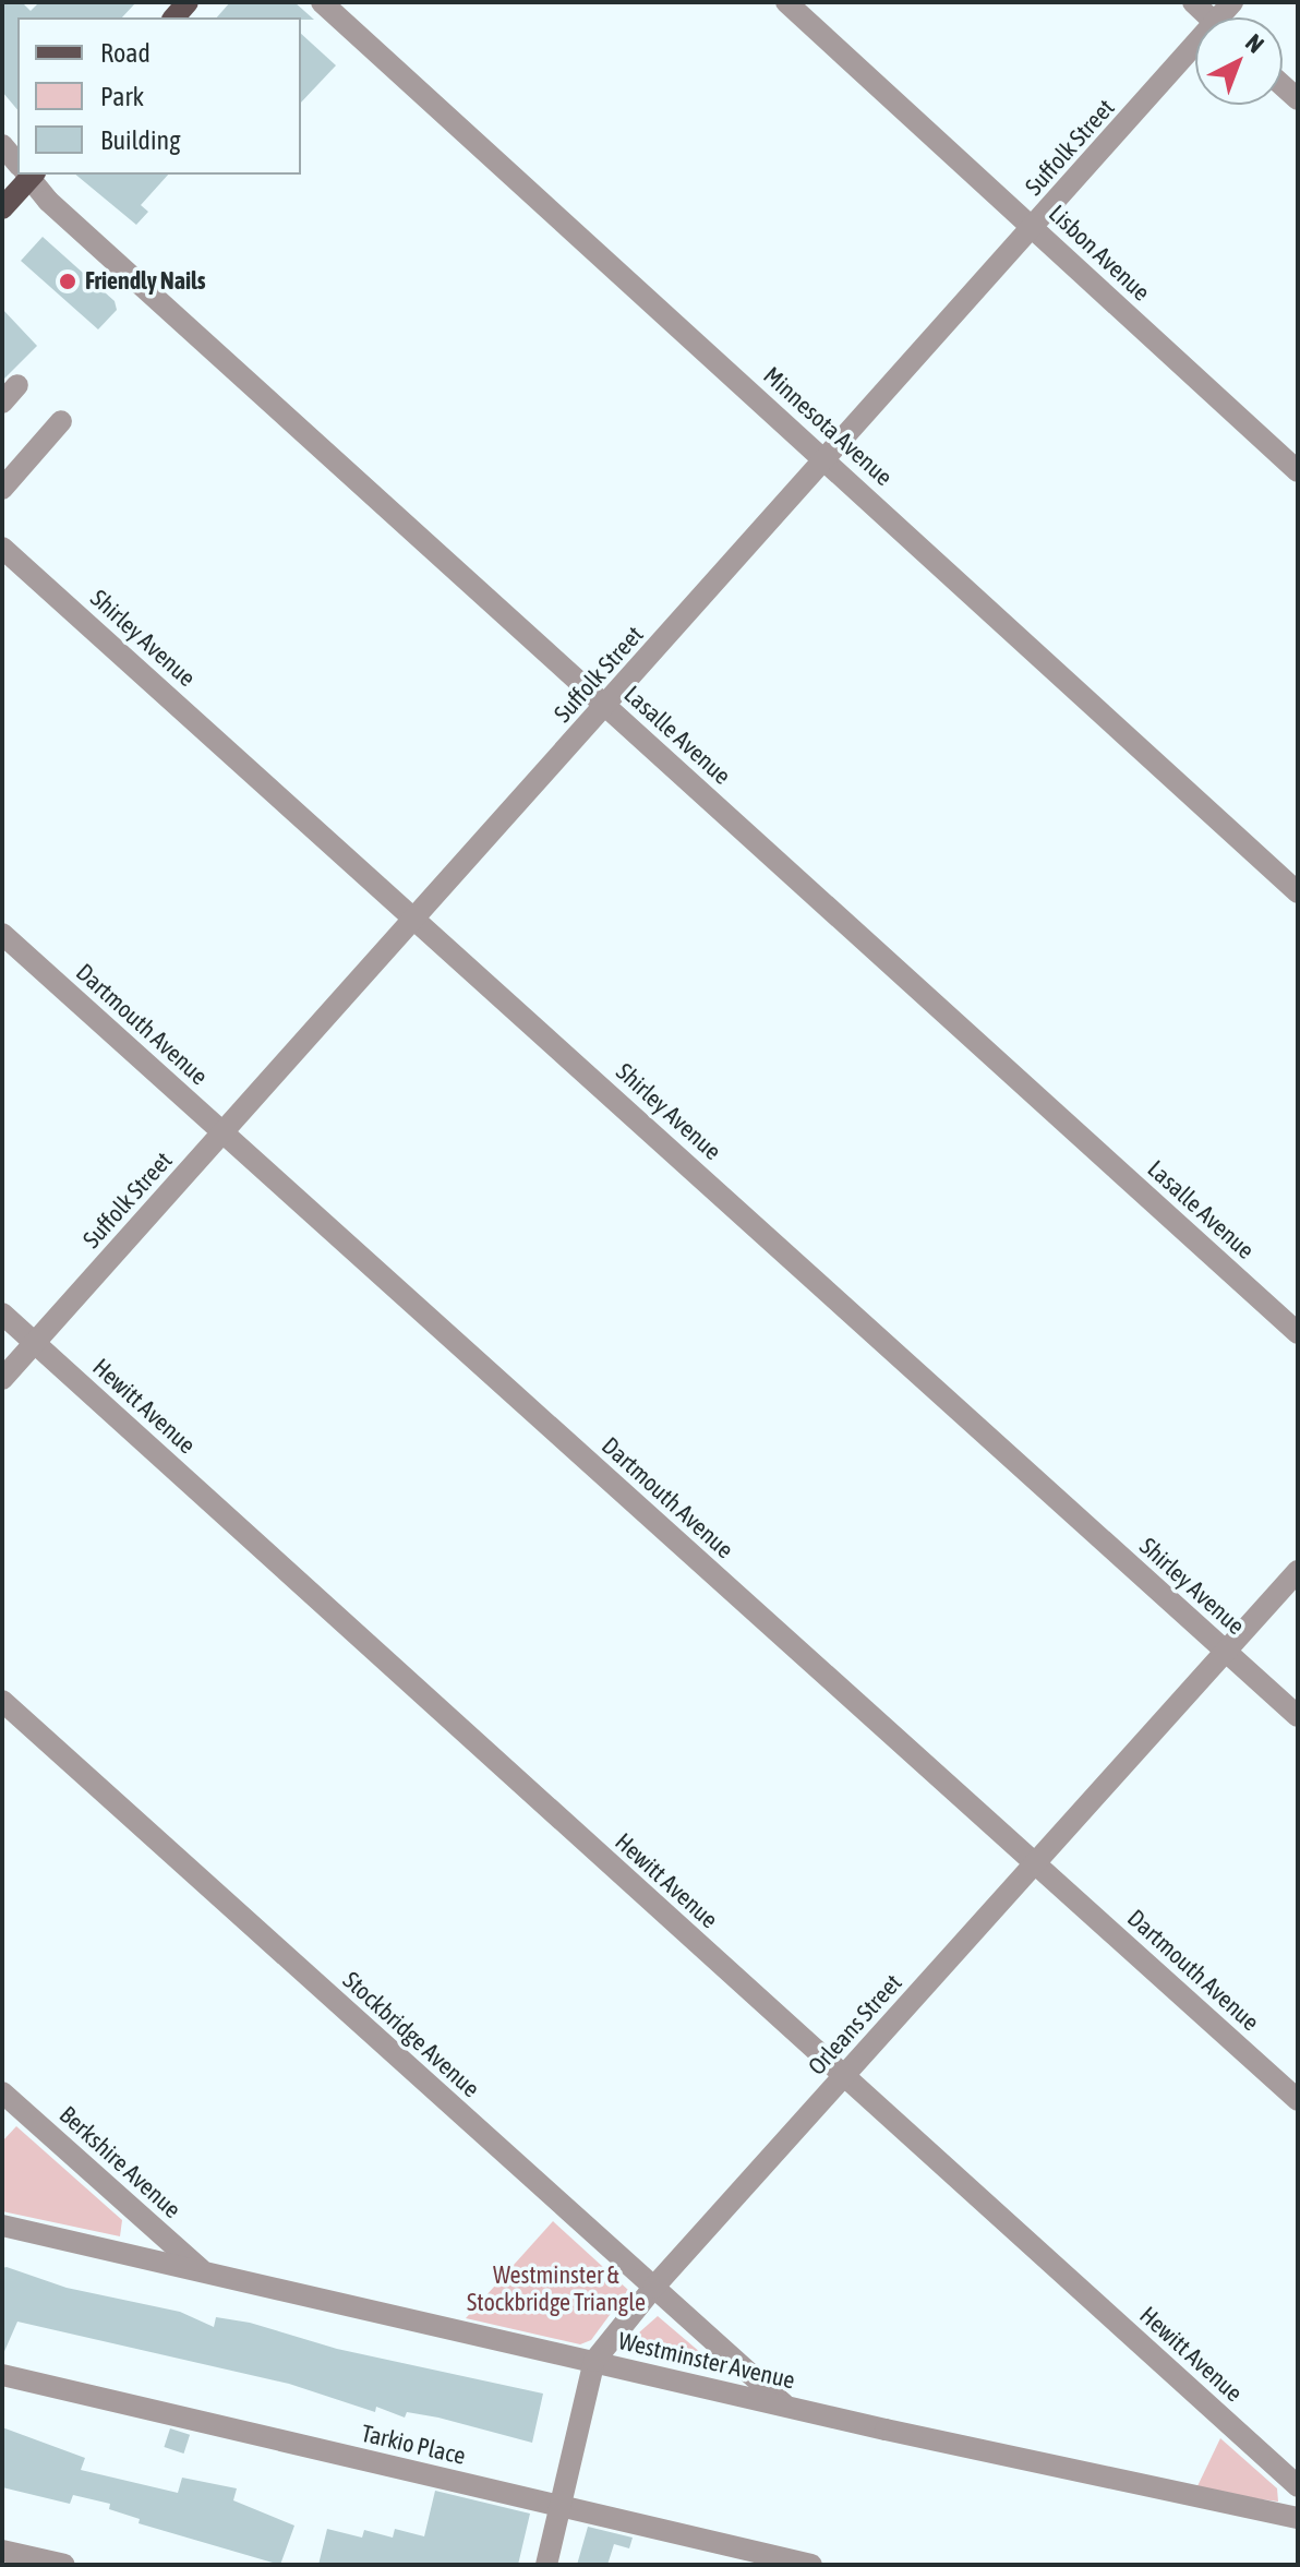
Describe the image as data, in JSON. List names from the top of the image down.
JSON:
{
  "streets": {
    "street": [
      "Suffolk Street",
      "Lisbon Avenue",
      "Minnesota Avenue",
      "Shirley Avenue",
      "Lasalle Avenue",
      "Dartmouth Avenue",
      "Hewitt Avenue",
      "Orleans Street",
      "Stockbridge Avenue",
      "Berkshire Avenue",
      "Westminster Avenue",
      "Tarkio Place"
    ]
  },
  "crossings": [
    ["Suffolk Street", "Lisbon Avenue"],
    ["Suffolk Street", "Minnesota Avenue"],
    ["Suffolk Street", "Shirley Avenue"],
    ["Suffolk Street", "Lasalle Avenue"],
    ["Suffolk Street", "Dartmouth Avenue"],
    ["Suffolk Street", "Hewitt Avenue"],
    ["Shirley Avenue", "Orleans Street"],
    ["Dartmouth Avenue", "Orleans Street"],
    ["Hewitt Avenue", "Orleans Street"],
    ["Orleans Street", "Stockbridge Avenue"],
    ["Orleans Street", "Westminster Avenue"],
    ["Orleans Street", "Tarkio Place"],
    ["Stockbridge Avenue", "Westminster Avenue"],
    ["Berkshire Avenue", "Westminster Avenue"]
  ],
  "parks": ["Westminster & Stockbridge Triangle"],
  "places": ["Friendly Nails"],
  "legend": ["Road", "Park", "Building"],
  "north": "top right"
}
